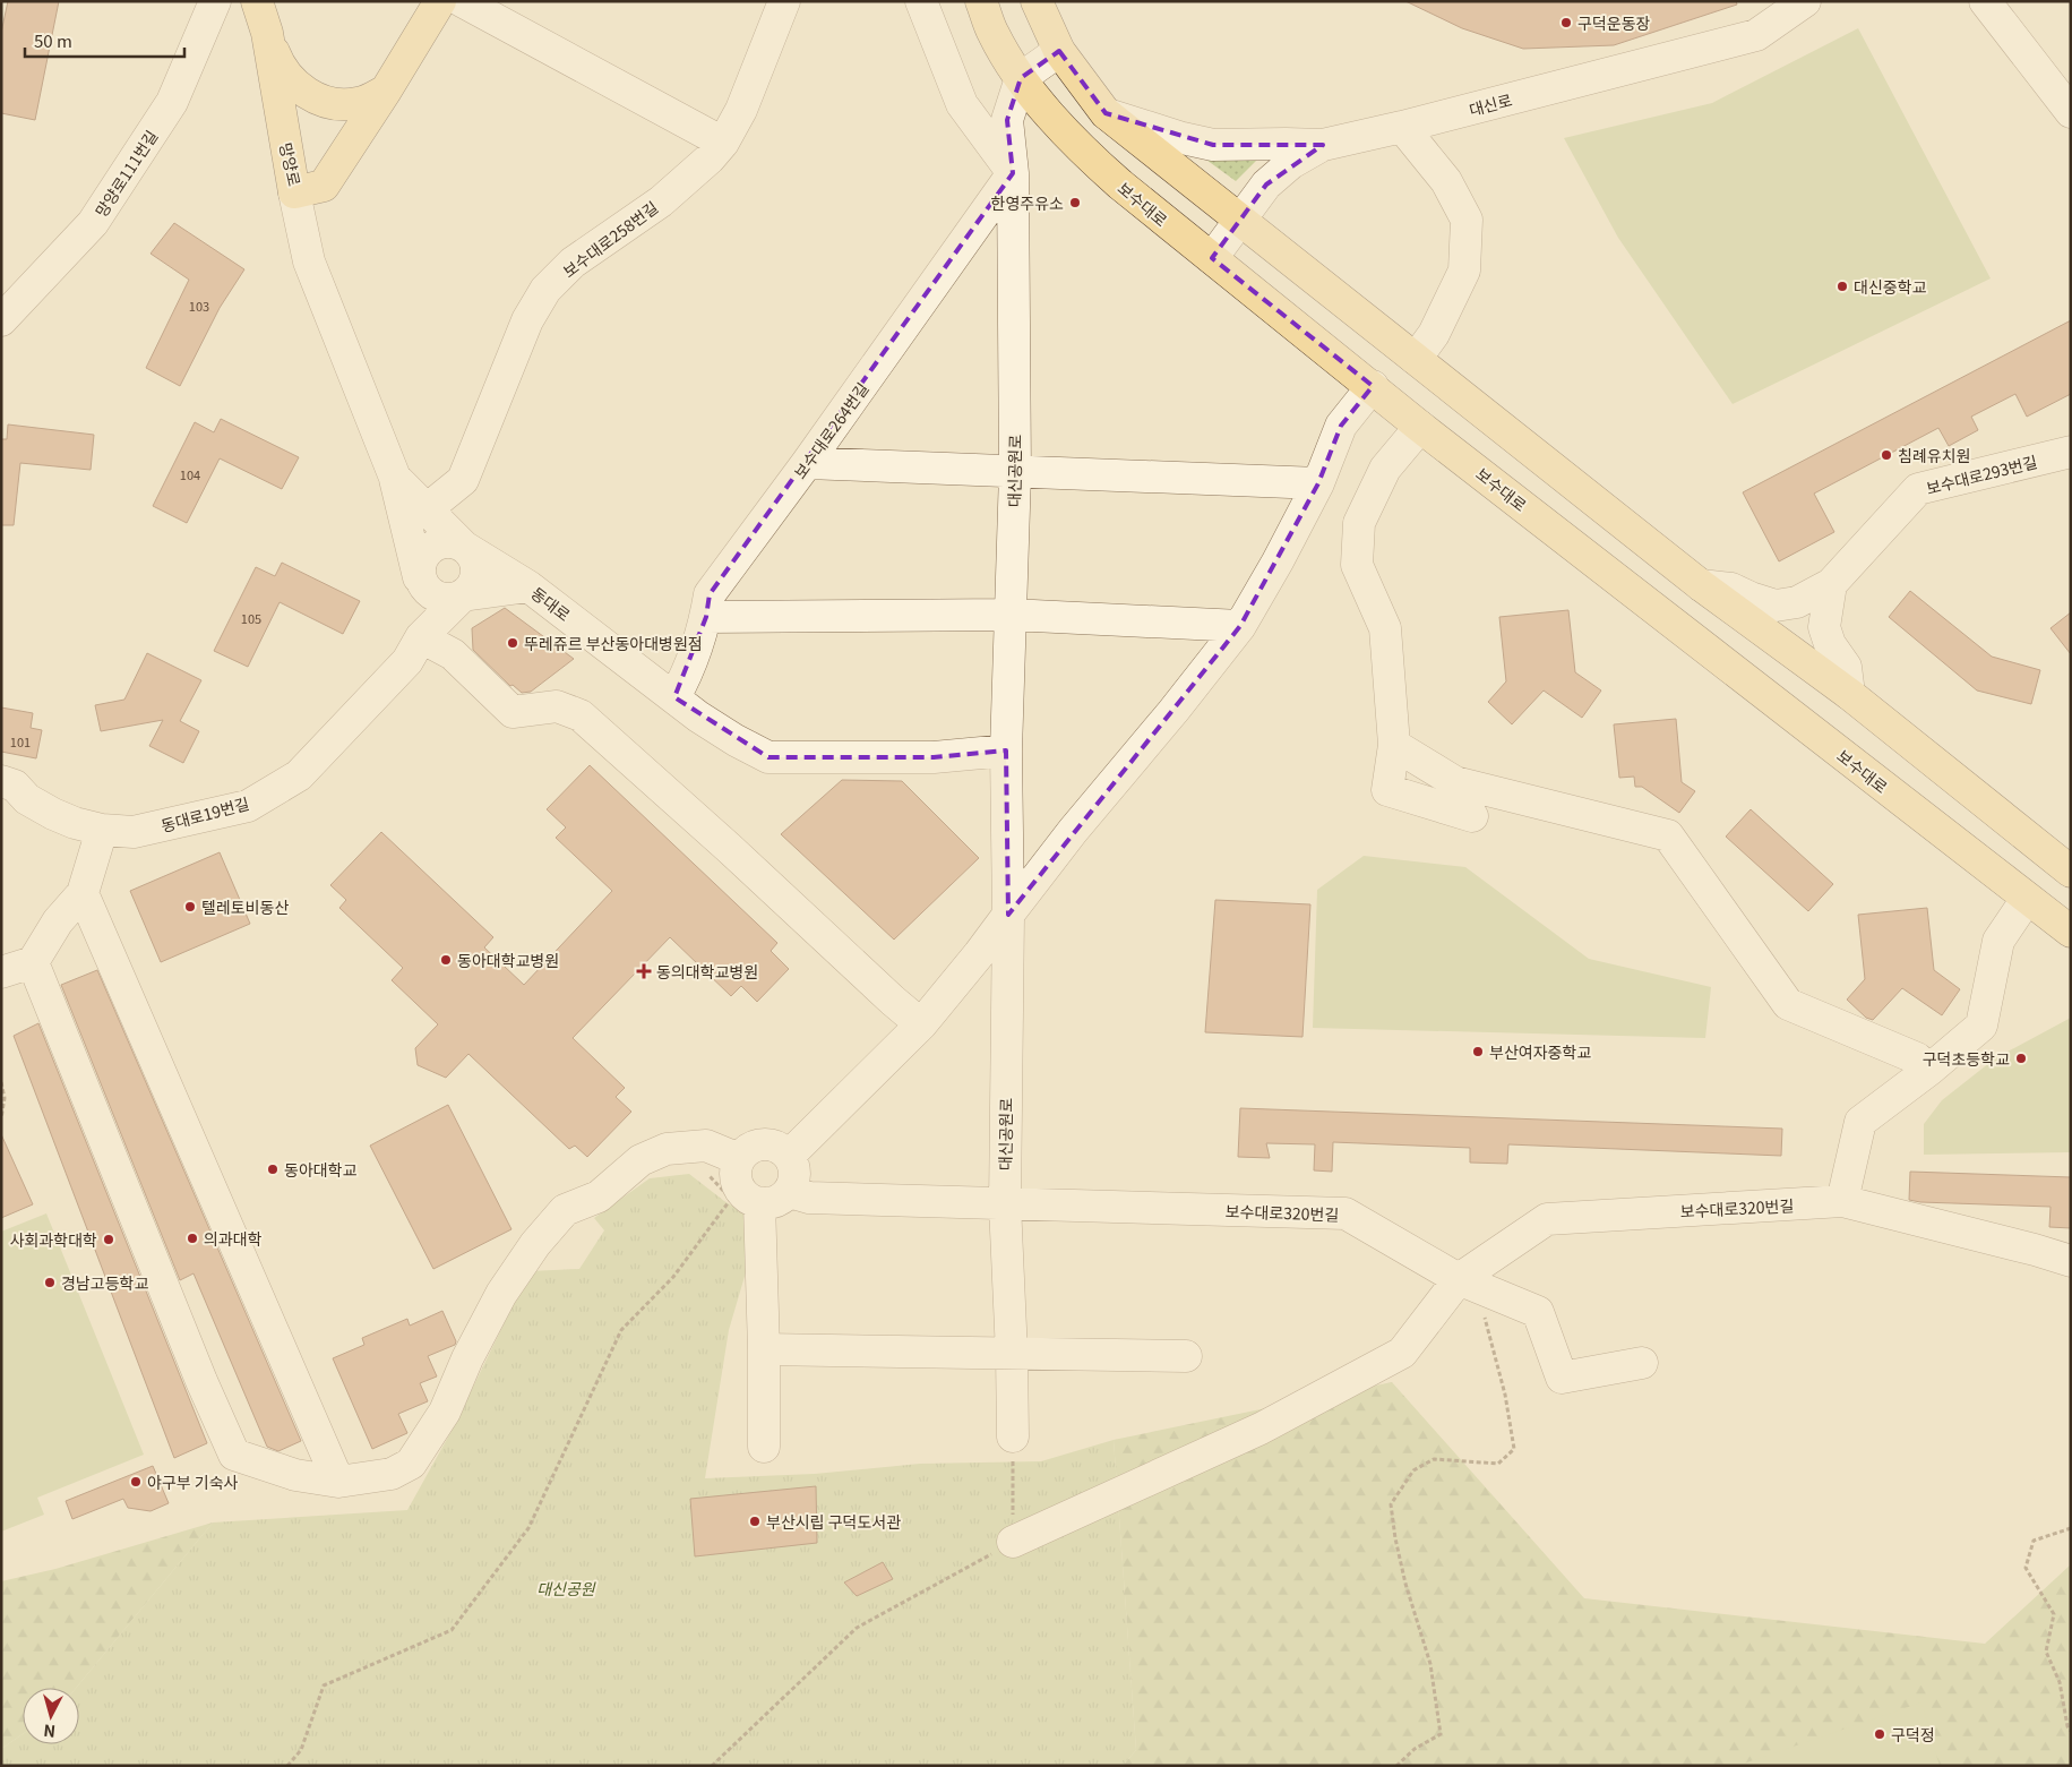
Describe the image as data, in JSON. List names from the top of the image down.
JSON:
{
  "streets": {
    "main road": ["망양로", "보수대로"],
    "street": [
      "대신로",
      "망양로111번길",
      "보수대로258번길",
      "보수대로264번길",
      "대신공원로",
      "보수대로293번길",
      "동대로",
      "동대로19번길",
      "보수대로320번길"
    ]
  },
  "crossings": [
    ["대신로", "보수대로"],
    ["망양로", "동대로"],
    ["보수대로", "대신공원로"],
    ["보수대로258번길", "동대로"],
    ["보수대로264번길", "대신공원로"],
    ["보수대로264번길", "동대로"],
    ["대신공원로", "동대로"],
    ["대신공원로", "보수대로320번길"]
  ],
  "parks": ["대신공원"],
  "places": {
    "other": [
      "구덕운동장",
      "한영주유소",
      "대신중학교",
      "침례유치원",
      "뚜레쥬르 부산동아대병원점",
      "텔레토비동산",
      "동아대학교병원",
      "부산여자중학교",
      "구덕초등학교",
      "동아대학교",
      "의과대학",
      "사회과학대학",
      "경남고등학교",
      "야구부 기숙사",
      "부산시립 구덕도서관",
      "구덕정"
    ],
    "health": ["동의대학교병원"]
  },
  "house_numbers": [
    "103",
    "104",
    "105",
    "101"
  ],
  "scale_bar": "50 m",
  "north": "bottom"
}
